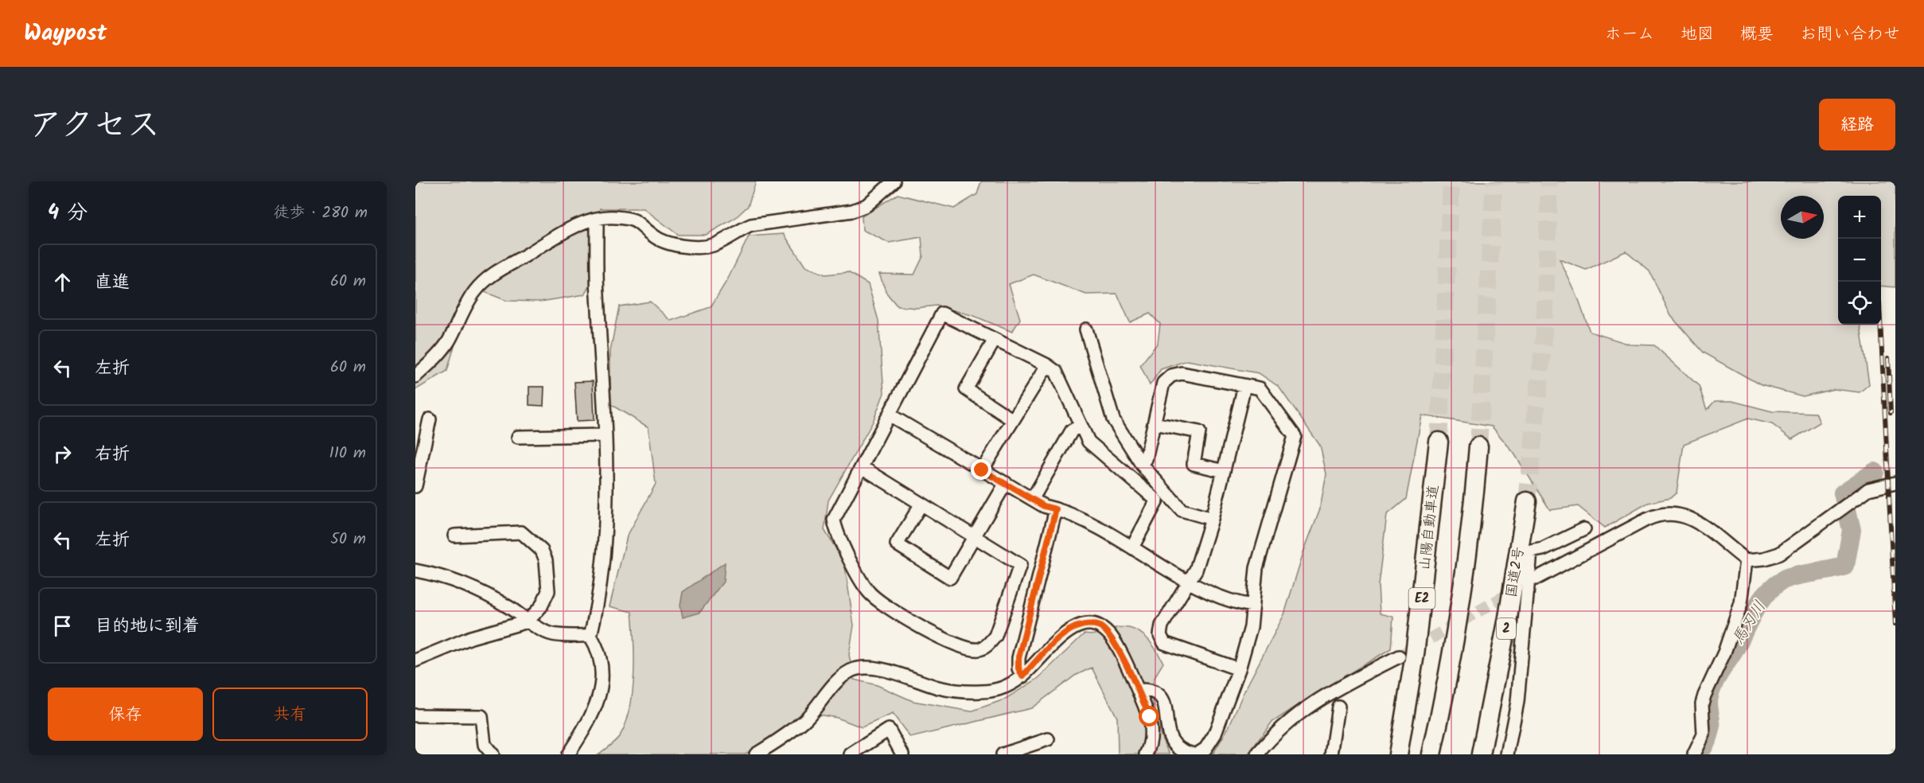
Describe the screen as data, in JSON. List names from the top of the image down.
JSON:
{
  "streets": {
    "highway": [
      "山陽自動車道",
      "国道2号",
      "E2",
      "2"
    ]
  },
  "water": ["馬刃川"],
  "north": "right",
  "page": {
    "header": "Waypost",
    "nav": [
      "ホーム",
      "地図",
      "概要",
      "お問い合わせ"
    ],
    "title": "アクセス",
    "buttons": [
      "経路",
      ["保存", "共有"]
    ],
    "heading": ["4 分", "徒歩 · 280 m"],
    "map_buttons": ["+", "−"],
    "list": [
      ["直進", "60 m"],
      ["左折", "60 m"],
      ["右折", "110 m"],
      ["左折", "50 m"],
      "目的地に到着"
    ]
  }
}
